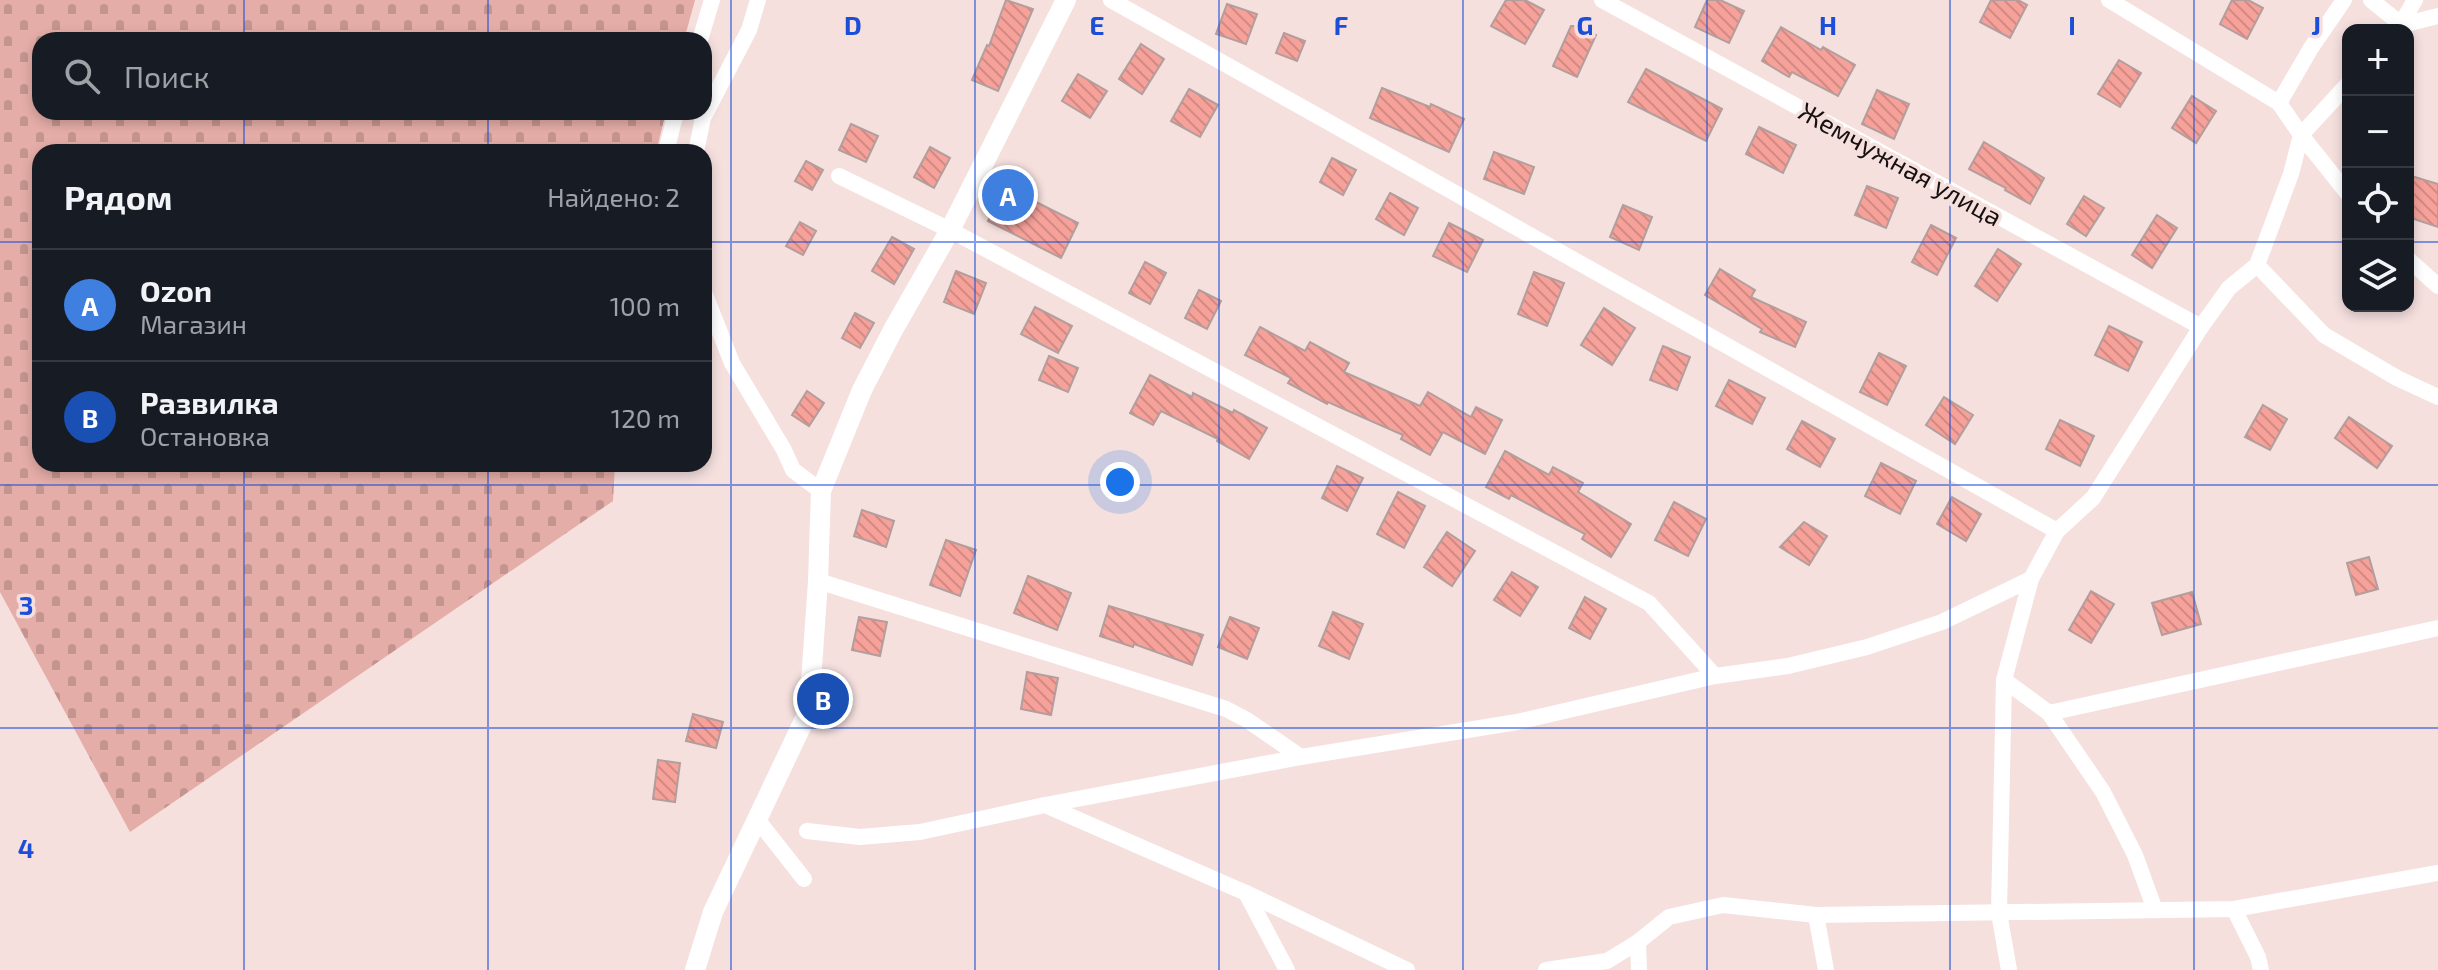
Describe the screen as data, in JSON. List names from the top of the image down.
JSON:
{
  "streets": {
    "street": ["Жемчужная улица"]
  },
  "page": {
    "map_buttons": ["+", "−"],
    "search": "Поиск",
    "heading": ["Рядом", "Найдено: 2"],
    "pins": ["A", "B"],
    "list": [
      {
        "mark": "A",
        "name": "Ozon",
        "note": "Магазин",
        "value": "100 m"
      },
      {
        "mark": "B",
        "name": "Развилка",
        "note": "Остановка",
        "value": "120 m"
      }
    ]
  },
  "grid": {
    "columns": [
      "D",
      "E",
      "F",
      "G",
      "H",
      "I",
      "J"
    ],
    "rows": ["3", "4"]
  }
}
